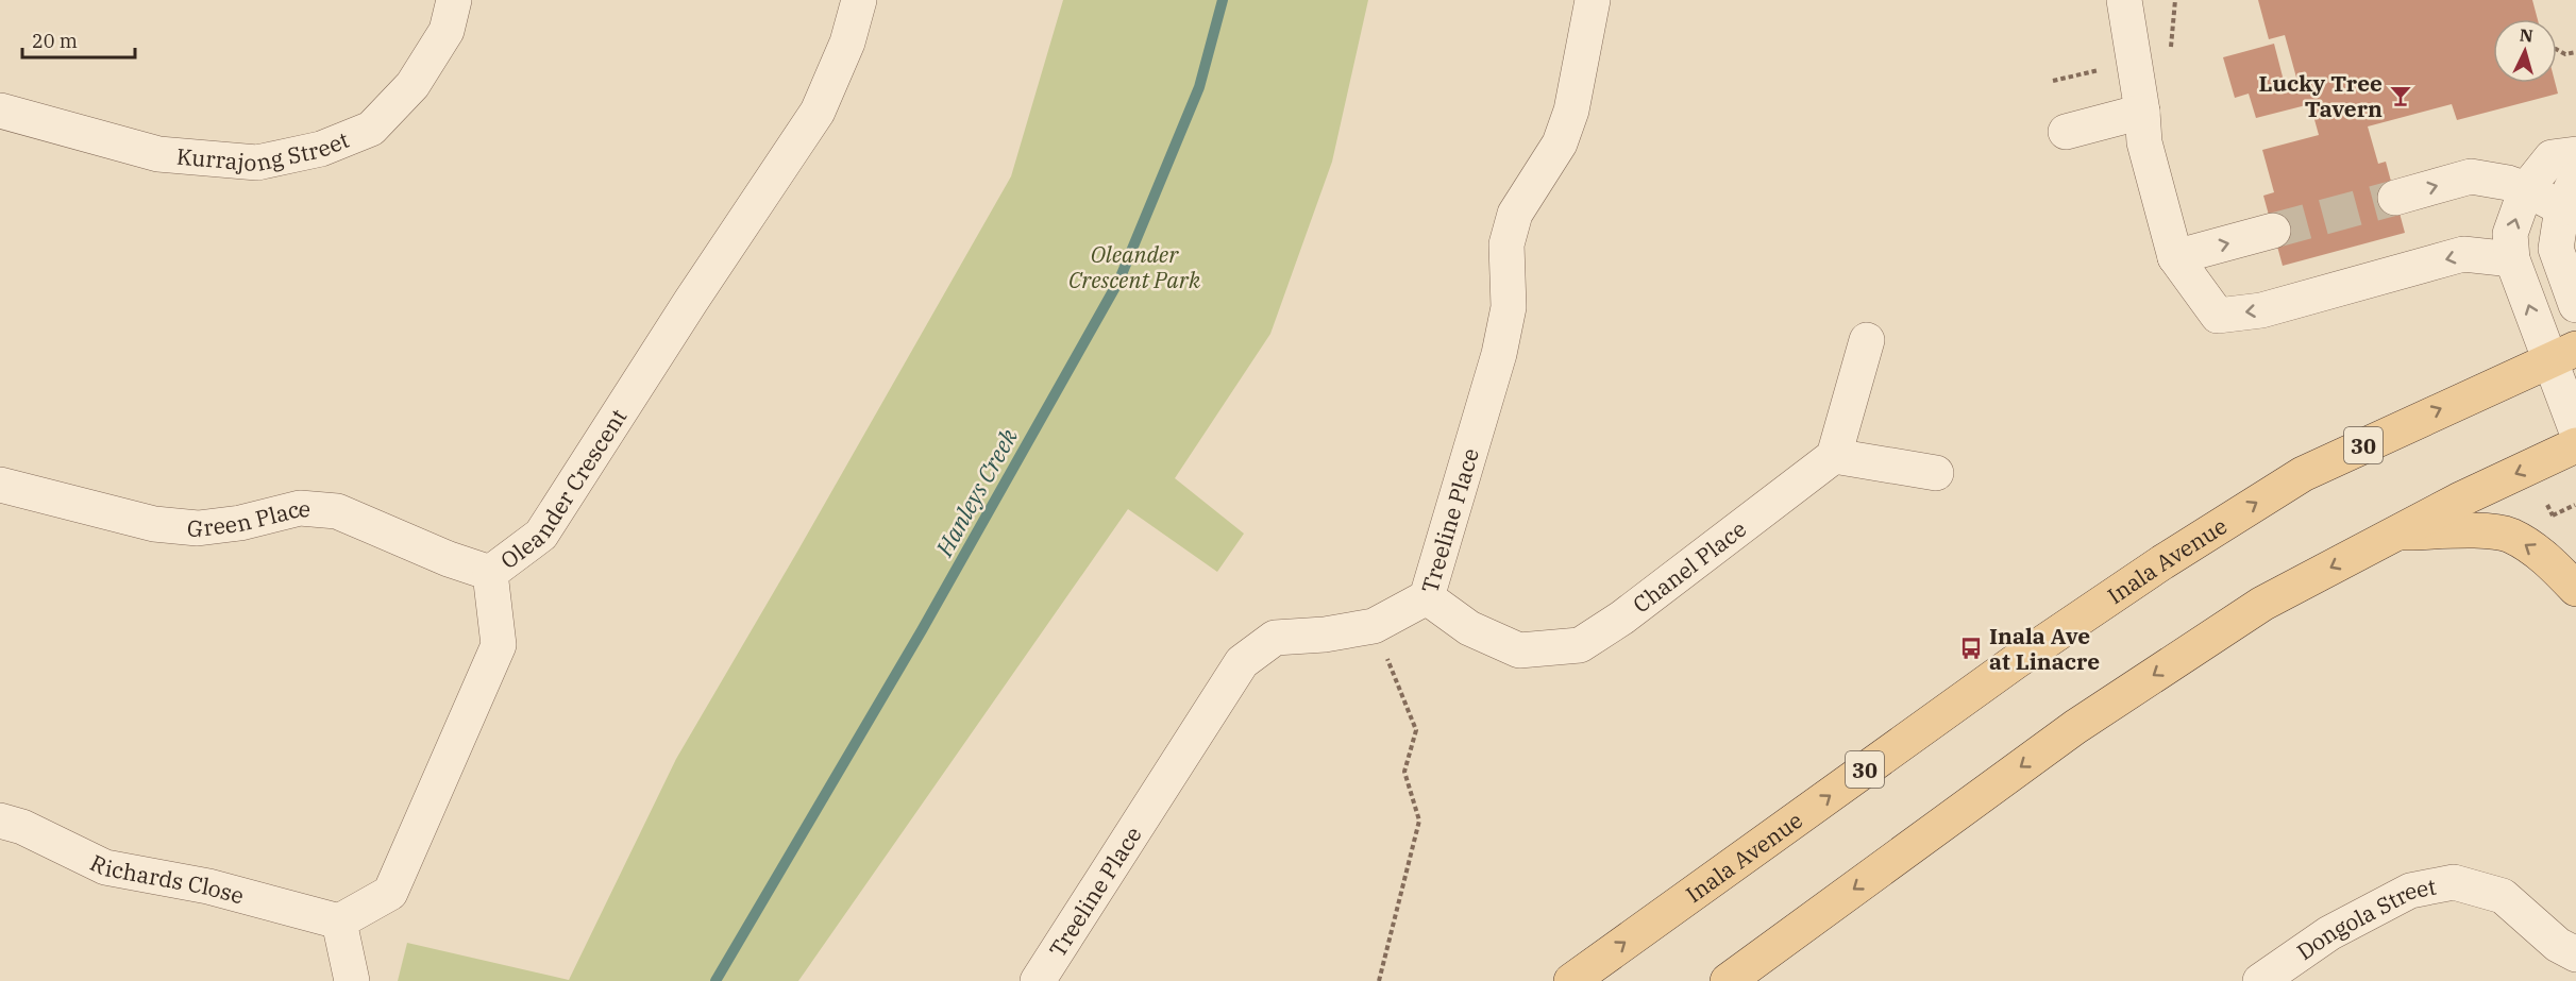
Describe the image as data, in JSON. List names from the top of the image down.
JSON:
{
  "streets": {
    "main road": ["30", "Inala Avenue"],
    "street": [
      "Kurrajong Street",
      "Oleander Crescent",
      "Green Place",
      "Treeline Place",
      "Chanel Place",
      "Richards Close",
      "Dongola Street"
    ]
  },
  "crossings": [
    ["Oleander Crescent", "Green Place"],
    ["Oleander Crescent", "Richards Close"],
    ["Treeline Place", "Chanel Place"]
  ],
  "water": ["Hanleys Creek"],
  "parks": ["Oleander Crescent Park"],
  "places": {
    "bar": ["Lucky Tree Tavern"],
    "bus stop": ["Inala Ave at Linacre"]
  },
  "scale_bar": "20 m",
  "north": "top"
}
